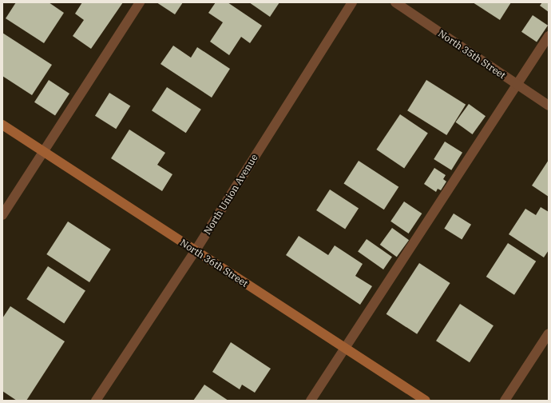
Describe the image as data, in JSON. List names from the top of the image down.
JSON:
{
  "streets": {
    "street": ["North 35th Street", "North Union Avenue", "North 36th Street"]
  },
  "crossings": [
    ["North Union Avenue", "North 36th Street"]
  ]
}
